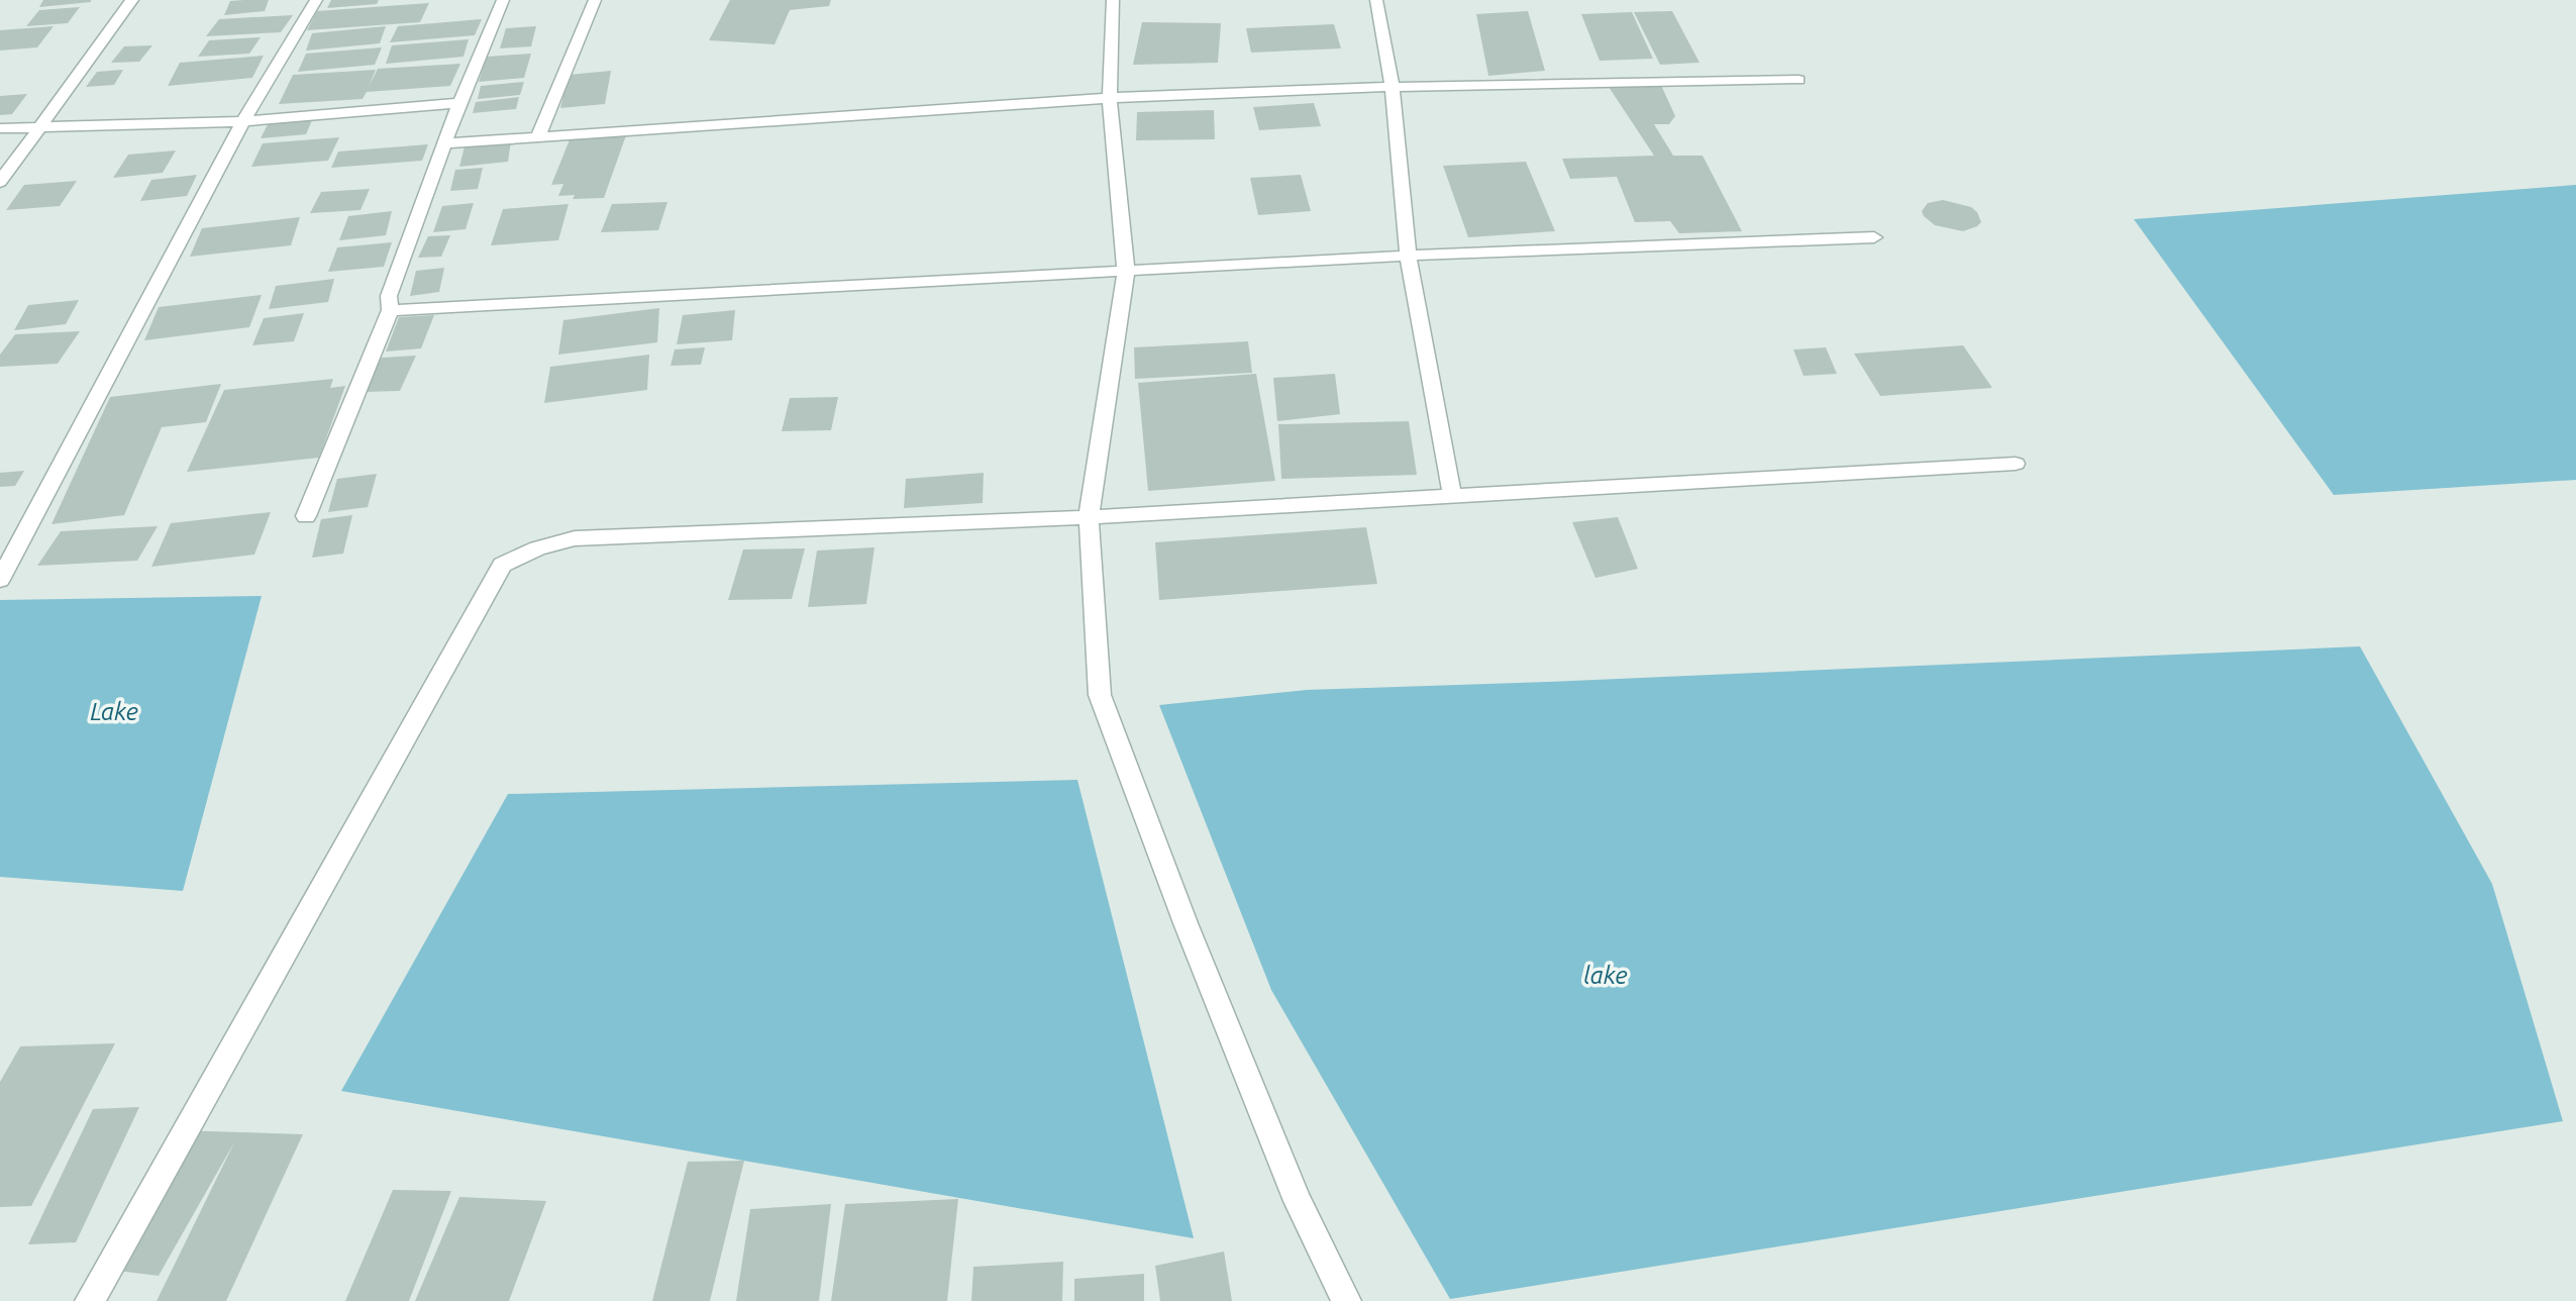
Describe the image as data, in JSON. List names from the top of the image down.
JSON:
{
  "water": ["Lake", "lake"]
}
